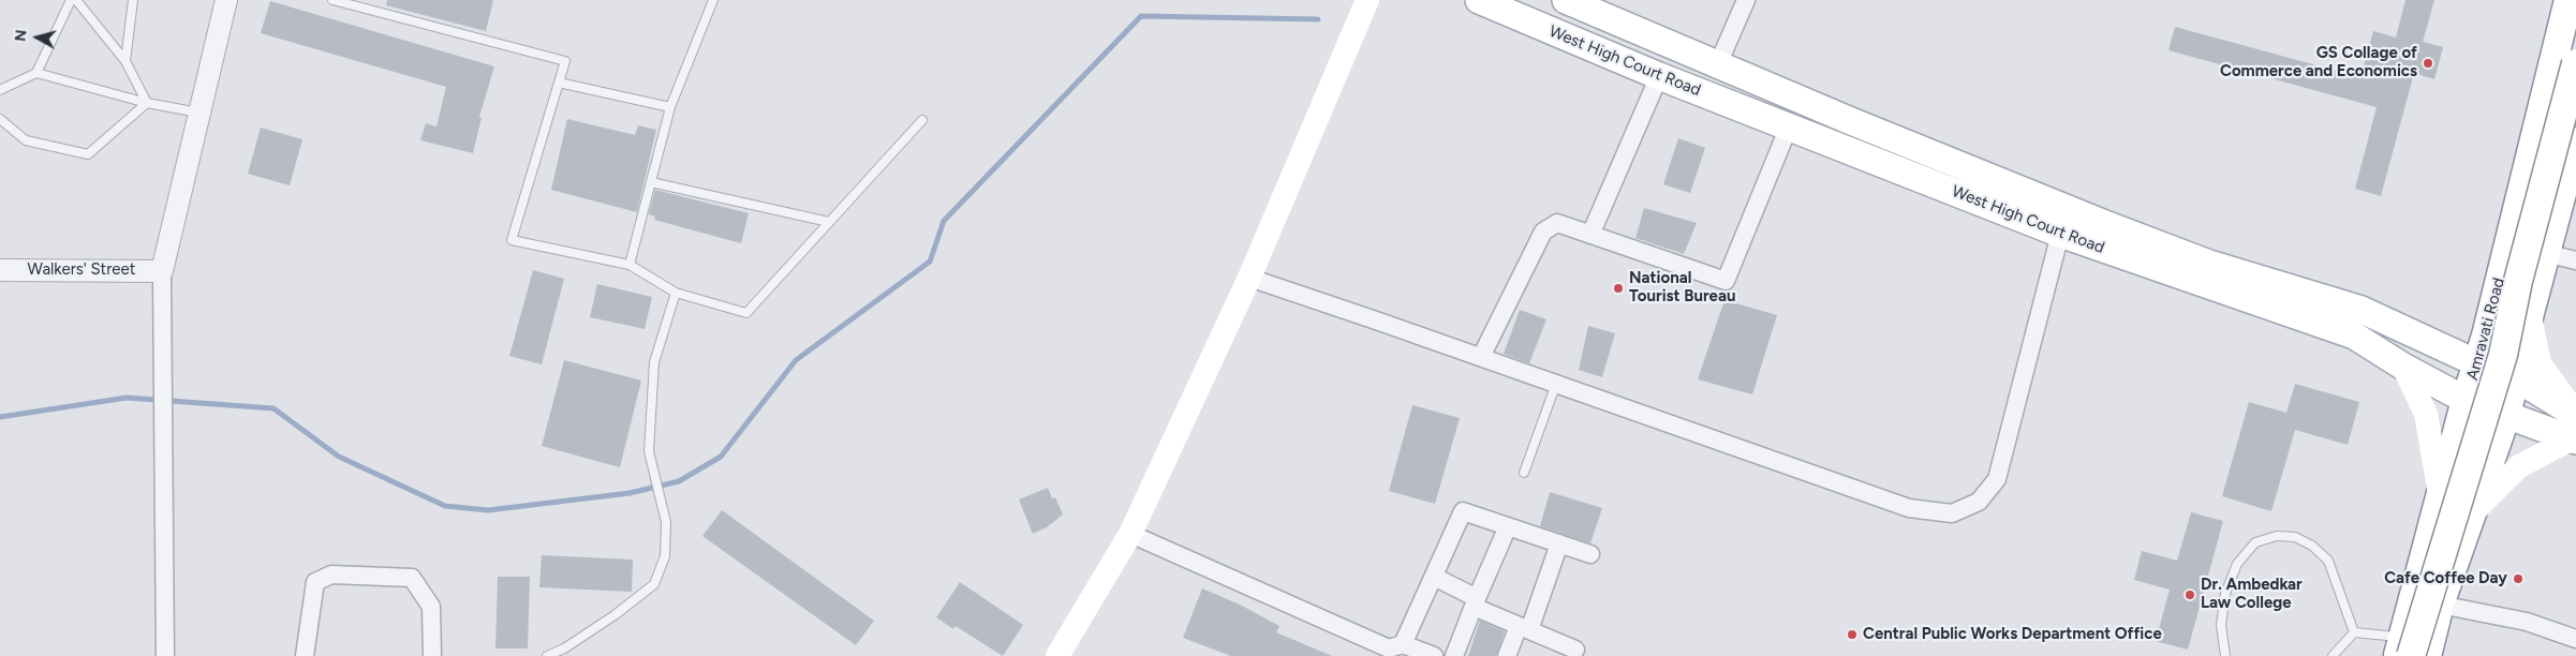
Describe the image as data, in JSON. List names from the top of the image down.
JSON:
{
  "streets": {
    "highway": ["Amravati Road"],
    "main road": ["West High Court Road"],
    "street": ["Walkers' Street"]
  },
  "crossings": [
    ["West High Court Road", "Amravati Road"]
  ],
  "places": [
    "GS Collage of Commerce and Economics",
    "National Tourist Bureau",
    "Cafe Coffee Day",
    "Dr. Ambedkar Law College",
    "Central Public Works Department Office"
  ],
  "north": "left"
}
